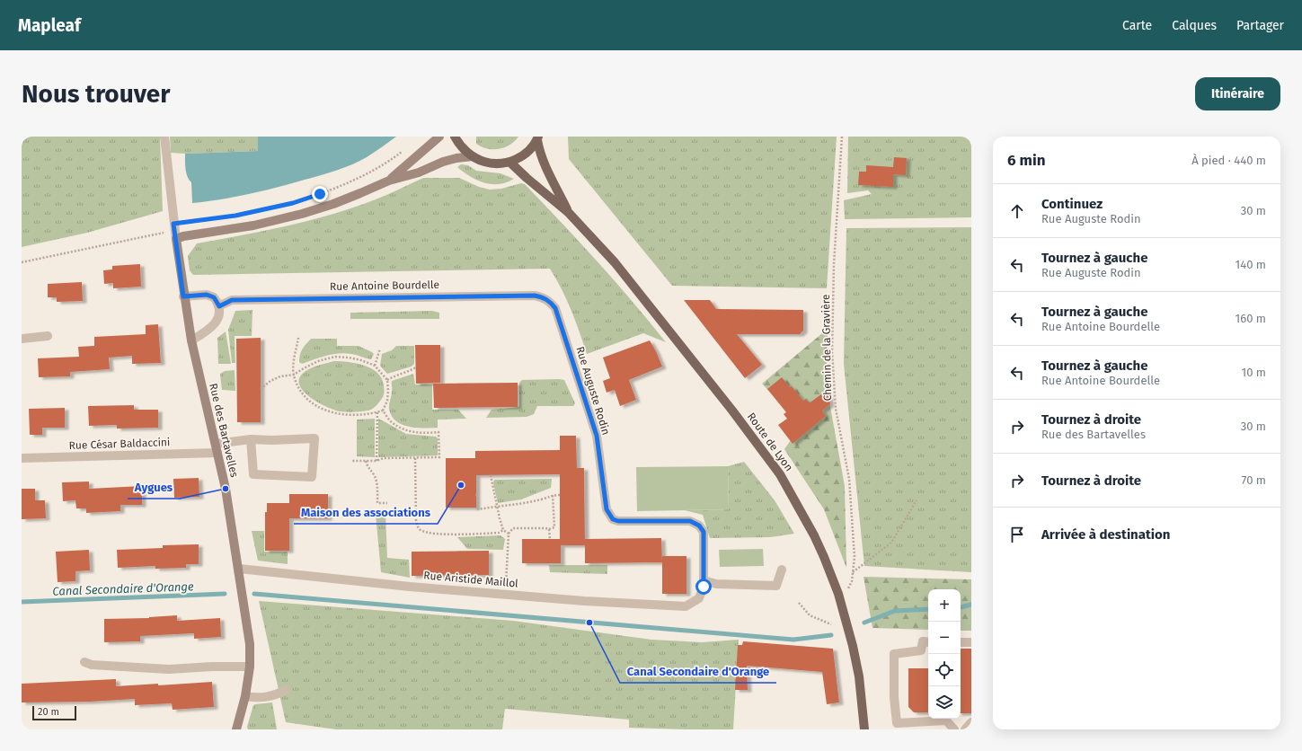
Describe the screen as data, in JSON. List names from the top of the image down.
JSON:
{
  "streets": {
    "main road": ["Route de Lyon"],
    "street": [
      "Rue Antoine Bourdelle",
      "Rue Auguste Rodin",
      "Rue des Bartavelles",
      "Rue César Baldaccini",
      "Rue Aristide Maillol"
    ],
    "path": ["Chemin de la Gravière"]
  },
  "crossings": [
    ["Rue Antoine Bourdelle", "Rue Auguste Rodin"],
    ["Chemin de la Gravière", "Route de Lyon"],
    ["Rue Auguste Rodin", "Rue Aristide Maillol"],
    ["Rue des Bartavelles", "Rue César Baldaccini"],
    ["Rue des Bartavelles", "Rue Aristide Maillol"]
  ],
  "water": ["Canal Secondaire d'Orange"],
  "places": ["Maison des associations", "Aygues", "Canal Secondaire d'Orange"],
  "scale_bar": "20 m",
  "page": {
    "header": "Mapleaf",
    "nav": ["Carte", "Calques", "Partager"],
    "buttons": "Itinéraire",
    "title": "Nous trouver",
    "heading": ["6 min", "À pied · 440 m"],
    "list": [
      ["Continuez", "Rue Auguste Rodin", "30 m"],
      ["Tournez à gauche", "Rue Auguste Rodin", "140 m"],
      ["Tournez à gauche", "Rue Antoine Bourdelle", "160 m"],
      ["Tournez à gauche", "Rue Antoine Bourdelle", "10 m"],
      ["Tournez à droite", "Rue des Bartavelles", "30 m"],
      ["Tournez à droite", "70 m"],
      "Arrivée à destination"
    ],
    "map_buttons": ["+", "−"],
    "scale": "20 m"
  }
}
